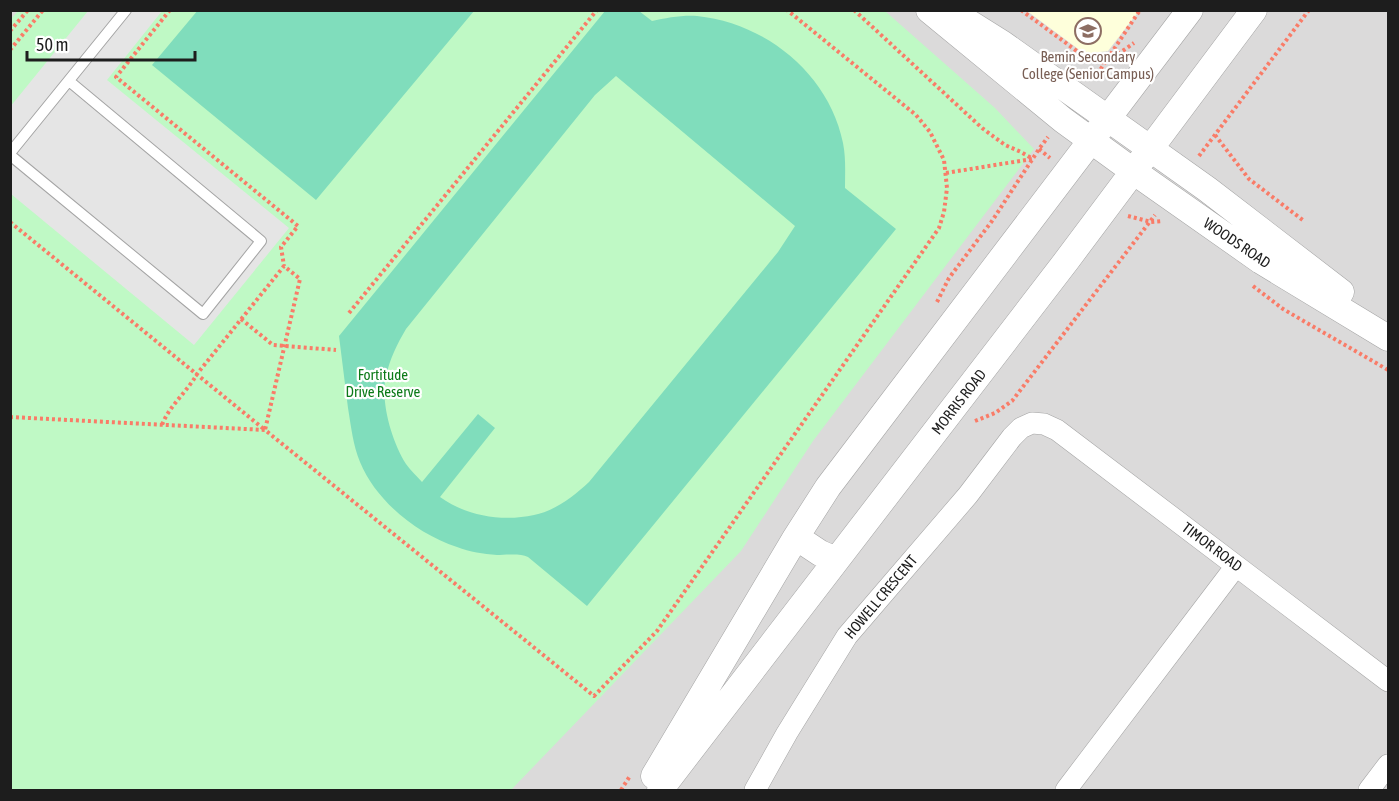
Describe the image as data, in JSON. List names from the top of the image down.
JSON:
{
  "streets": {
    "street": [
      "WOODS ROAD",
      "MORRIS ROAD",
      "TIMOR ROAD",
      "HOWELL CRESCENT"
    ]
  },
  "crossings": [
    ["WOODS ROAD", "MORRIS ROAD"],
    ["TIMOR ROAD", "HOWELL CRESCENT"]
  ],
  "parks": ["Fortitude Drive Reserve"],
  "places": {
    "school or university": ["Bemin Secondary College (Senior Campus)"]
  },
  "scale_bar": "50 m"
}
